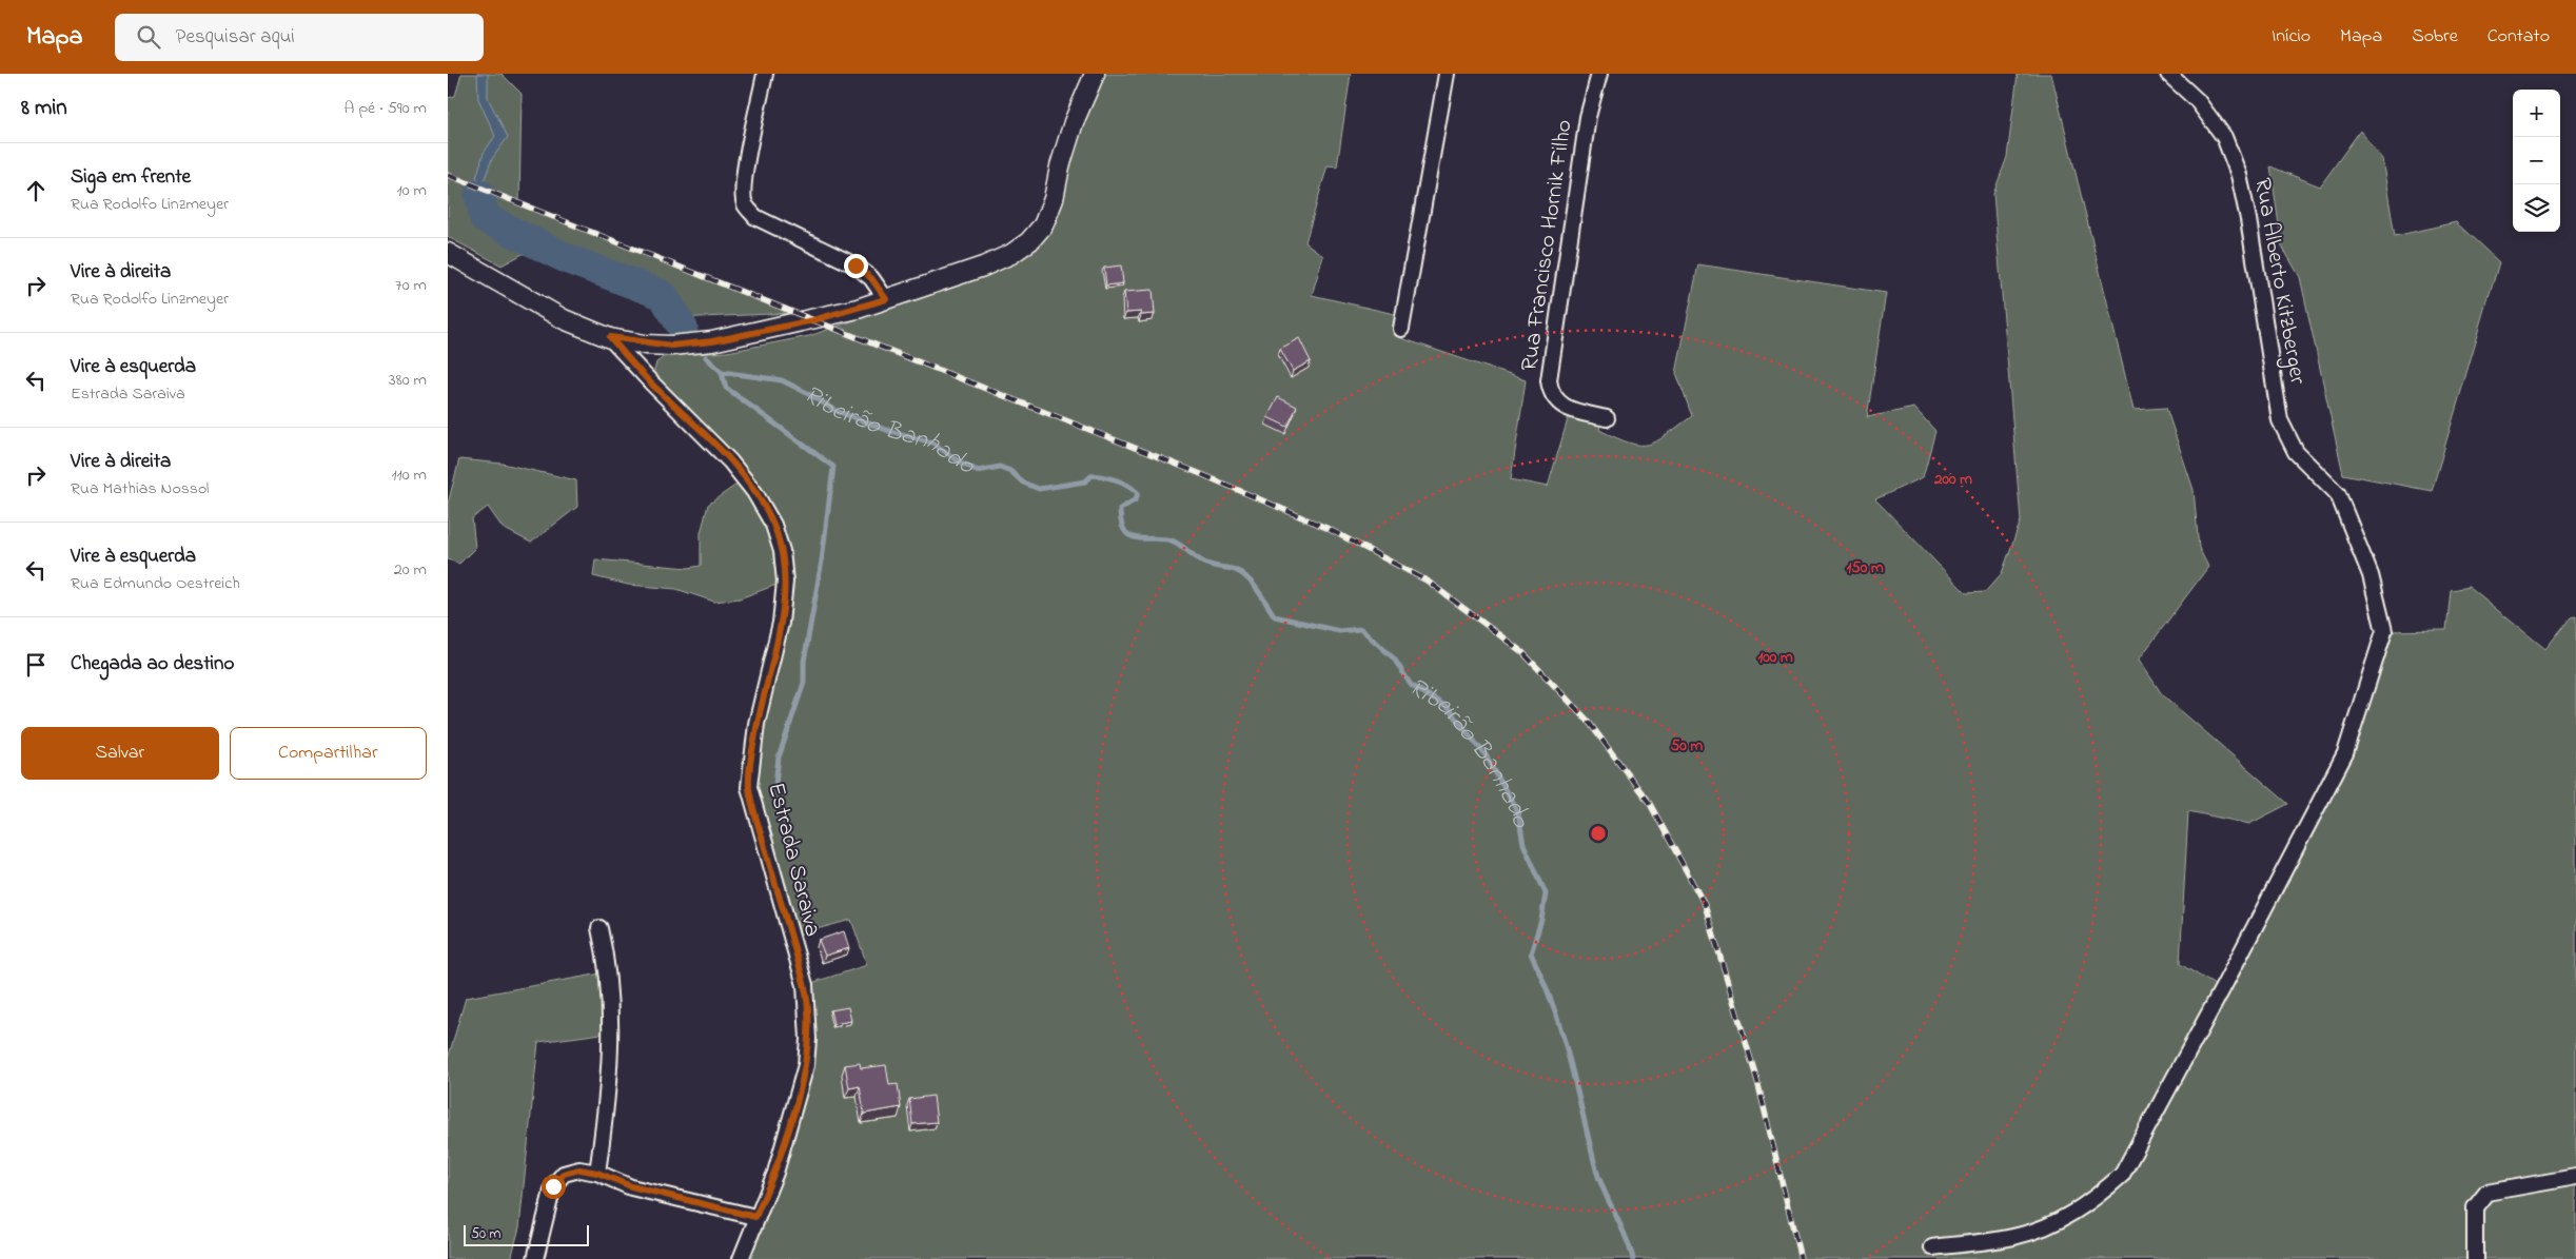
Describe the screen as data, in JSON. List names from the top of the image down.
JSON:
{
  "streets": {
    "street": ["Rua Francisco Hornik Filho", "Rua Alberto Kitzberger", "Estrada Saraiva"]
  },
  "water": ["Ribeirão Banhado"],
  "scale_bar": "50 m",
  "page": {
    "header": "Mapa",
    "search": "Pesquisar aqui",
    "nav": [
      "Início",
      "Mapa",
      "Sobre",
      "Contato"
    ],
    "heading": ["8 min", "A pé · 590 m"],
    "map_buttons": ["+", "−"],
    "list": [
      ["Siga em frente", "Rua Rodolfo Linzmeyer", "10 m"],
      ["Vire à direita", "Rua Rodolfo Linzmeyer", "70 m"],
      ["Vire à esquerda", "Estrada Saraiva", "380 m"],
      ["Vire à direita", "Rua Mathias Nossol", "110 m"],
      ["Vire à esquerda", "Rua Edmundo Oestreich", "20 m"],
      "Chegada ao destino"
    ],
    "buttons": ["Salvar", "Compartilhar"],
    "scale": "50 m"
  },
  "rings": [
    "200 m",
    "150 m",
    "100 m",
    "50 m"
  ]
}
